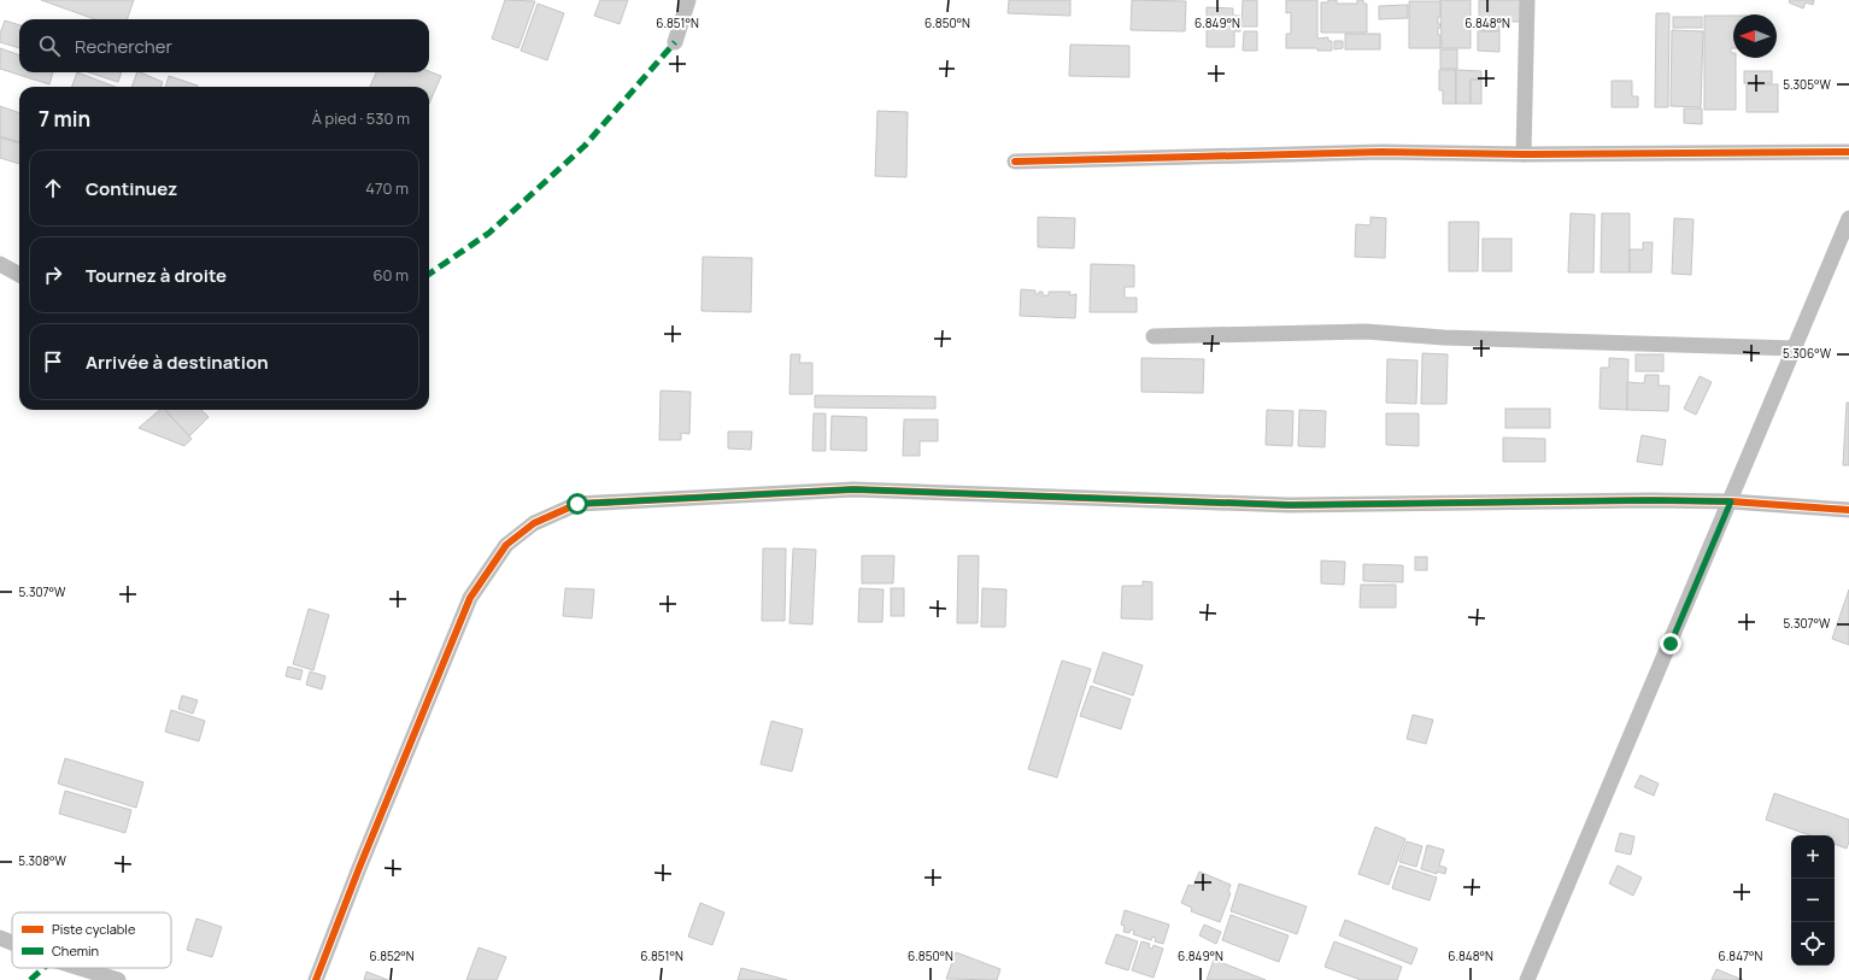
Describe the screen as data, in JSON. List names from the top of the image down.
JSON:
{
  "legend": ["Piste cyclable", "Chemin"],
  "north": "left",
  "page": {
    "search": "Rechercher",
    "heading": ["7 min", "À pied · 530 m"],
    "list": [
      ["Continuez", "470 m"],
      ["Tournez à droite", "60 m"],
      "Arrivée à destination"
    ],
    "map_buttons": ["+", "−"]
  },
  "coordinates": [
    "6.851°N",
    "6.850°N",
    "6.849°N",
    "6.848°N",
    "5.305°W",
    "5.306°W",
    "5.307°W",
    "5.308°W",
    "6.852°N",
    "6.847°N"
  ]
}
